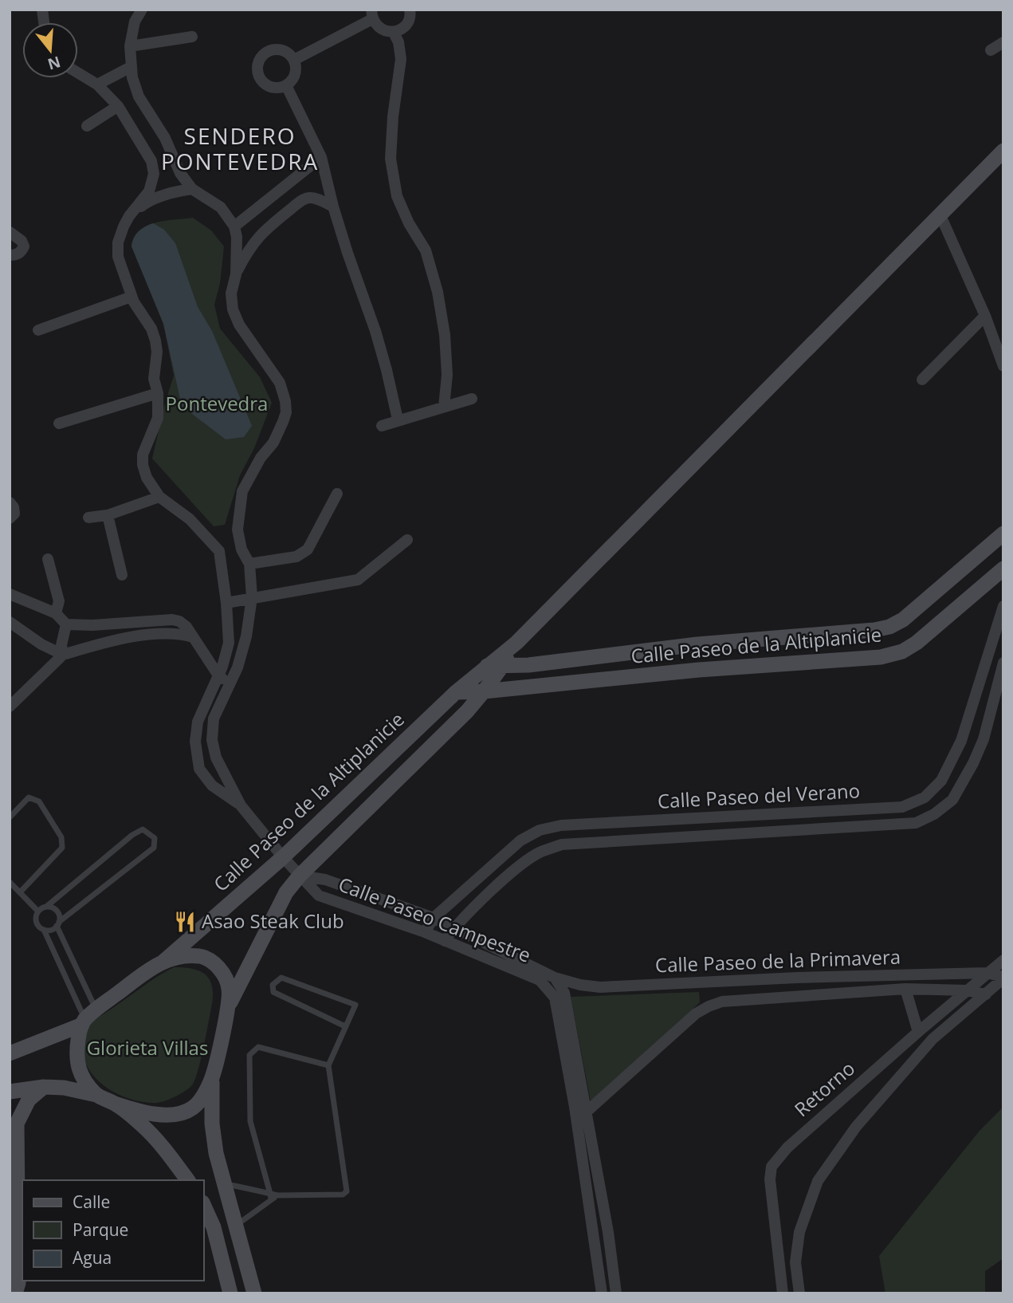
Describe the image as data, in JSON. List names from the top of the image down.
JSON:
{
  "streets": {
    "main road": ["Calle Paseo de la Altiplanicie"],
    "street": [
      "Calle Paseo del Verano",
      "Calle Paseo Campestre",
      "Calle Paseo de la Primavera",
      "Retorno"
    ]
  },
  "crossings": [
    ["Calle Paseo del Verano", "Calle Paseo Campestre"],
    ["Calle Paseo Campestre", "Calle Paseo de la Primavera"],
    ["Calle Paseo de la Primavera", "Retorno"]
  ],
  "districts": ["SENDERO PONTEVEDRA"],
  "parks": ["Pontevedra", "Glorieta Villas"],
  "places": {
    "restaurant": ["Asao Steak Club"]
  },
  "legend": ["Calle", "Parque", "Agua"],
  "north": "bottom"
}
